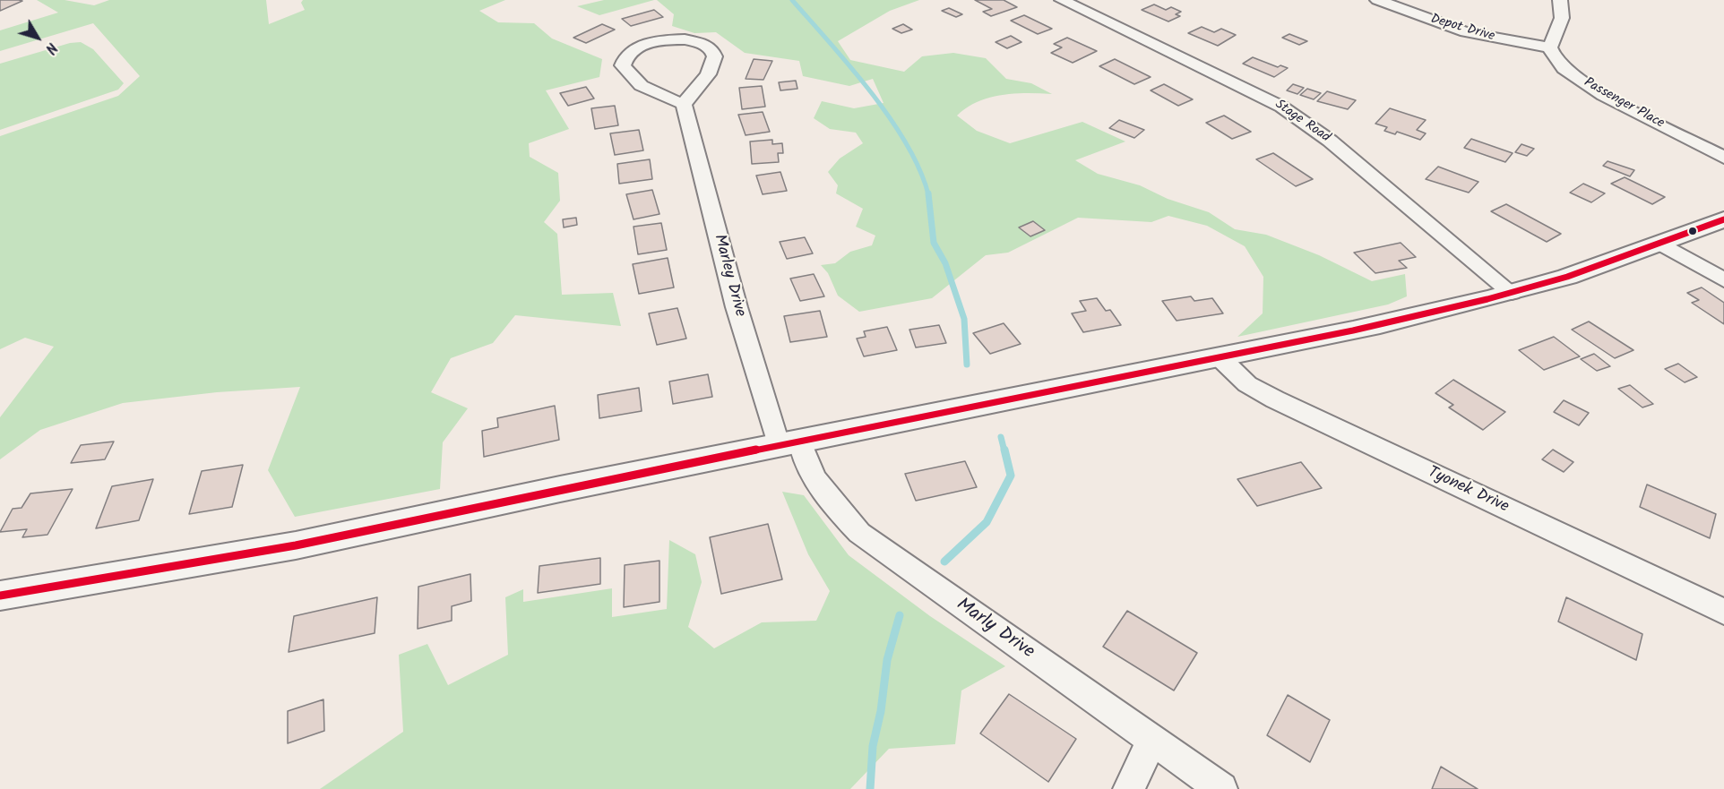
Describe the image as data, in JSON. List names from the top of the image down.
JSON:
{
  "streets": {
    "street": [
      "Depot Drive",
      "Passenger Place",
      "Stage Road",
      "Marley Drive",
      "Tyonek Drive",
      "Marly Drive"
    ]
  },
  "crossings": [
    ["Depot Drive", "Passenger Place"],
    ["Marley Drive", "Marly Drive"]
  ],
  "north": "bottom right"
}
